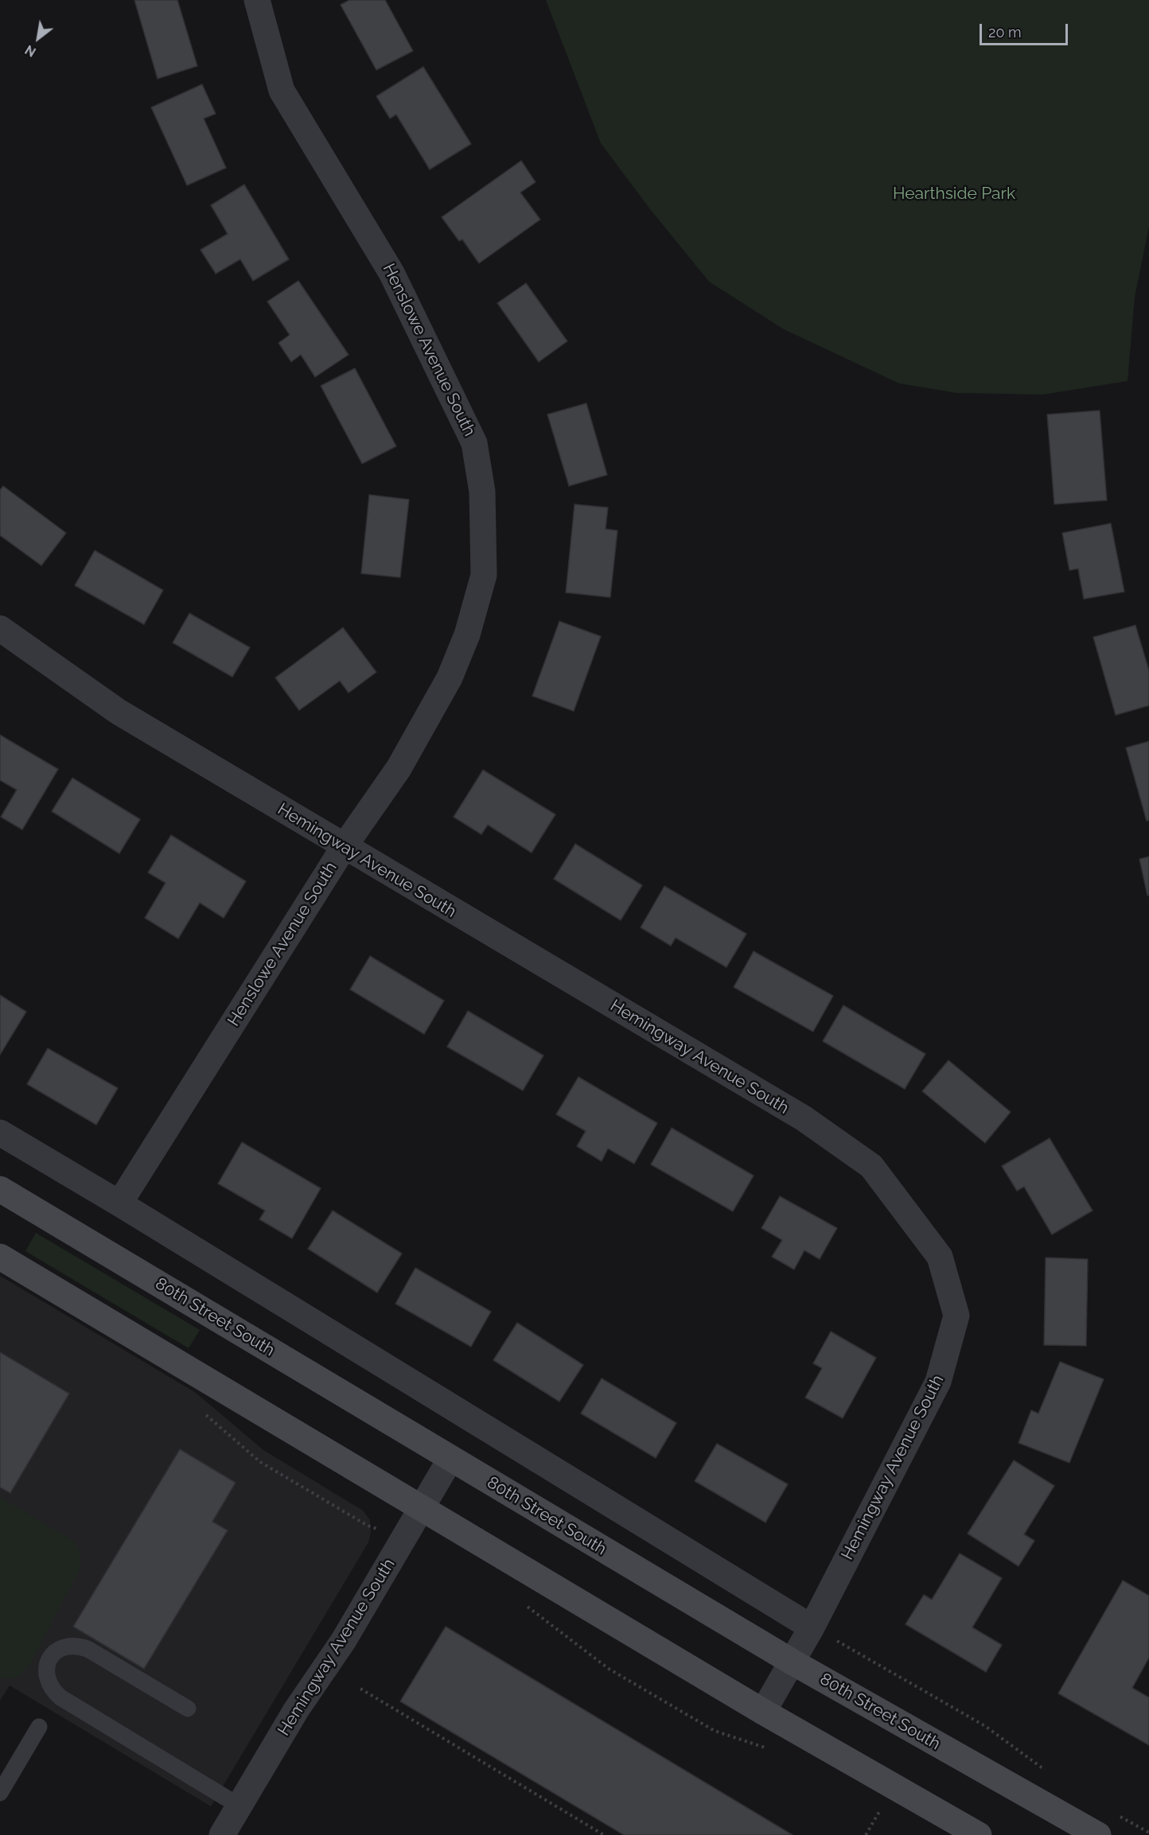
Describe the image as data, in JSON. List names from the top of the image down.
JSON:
{
  "streets": {
    "main road": ["80th Street South"],
    "street": ["Henslowe Avenue South", "Hemingway Avenue South"]
  },
  "crossings": [
    ["Henslowe Avenue South", "Hemingway Avenue South"],
    ["Hemingway Avenue South", "80th Street South"]
  ],
  "parks": ["Hearthside Park"],
  "scale_bar": "20 m",
  "north": "bottom left"
}
